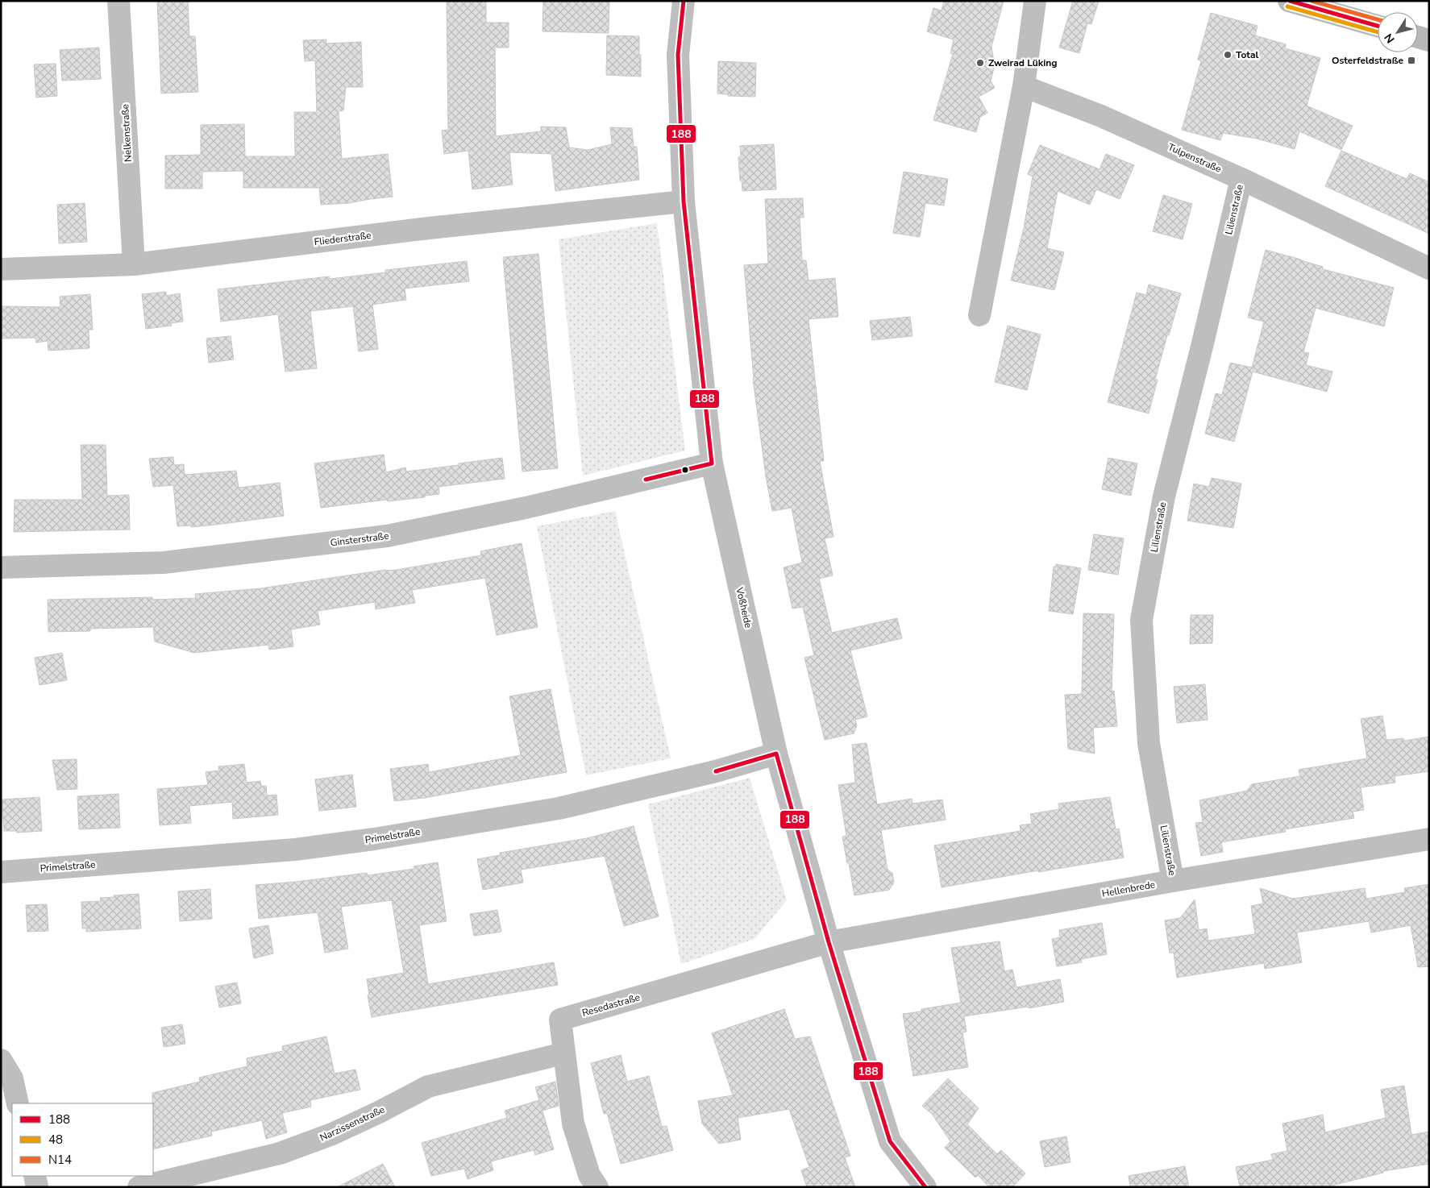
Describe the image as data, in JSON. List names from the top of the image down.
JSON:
{
  "streets": {
    "street": [
      "Nelkenstraße",
      "Tulpenstraße",
      "Lilienstraße",
      "Fliederstraße",
      "Ginsterstraße",
      "Voßheide",
      "Primelstraße",
      "Hellenbrede",
      "Resedastraße",
      "Narzissenstraße"
    ]
  },
  "crossings": [
    ["Nelkenstraße", "Fliederstraße"],
    ["Tulpenstraße", "Lilienstraße"],
    ["Lilienstraße", "Hellenbrede"],
    ["Fliederstraße", "Voßheide"],
    ["Ginsterstraße", "Voßheide"],
    ["Voßheide", "Primelstraße"],
    ["Voßheide", "Hellenbrede"],
    ["Voßheide", "Resedastraße"],
    ["Hellenbrede", "Resedastraße"],
    ["Resedastraße", "Narzissenstraße"]
  ],
  "places": {
    "other": ["Total", "Zweirad Lüking"],
    "transit": ["Osterfeldstraße"]
  },
  "lines": ["transit line 188", "transit line N14", "transit line 48"],
  "legend": ["188", "48", "N14"],
  "north": "bottom left"
}
